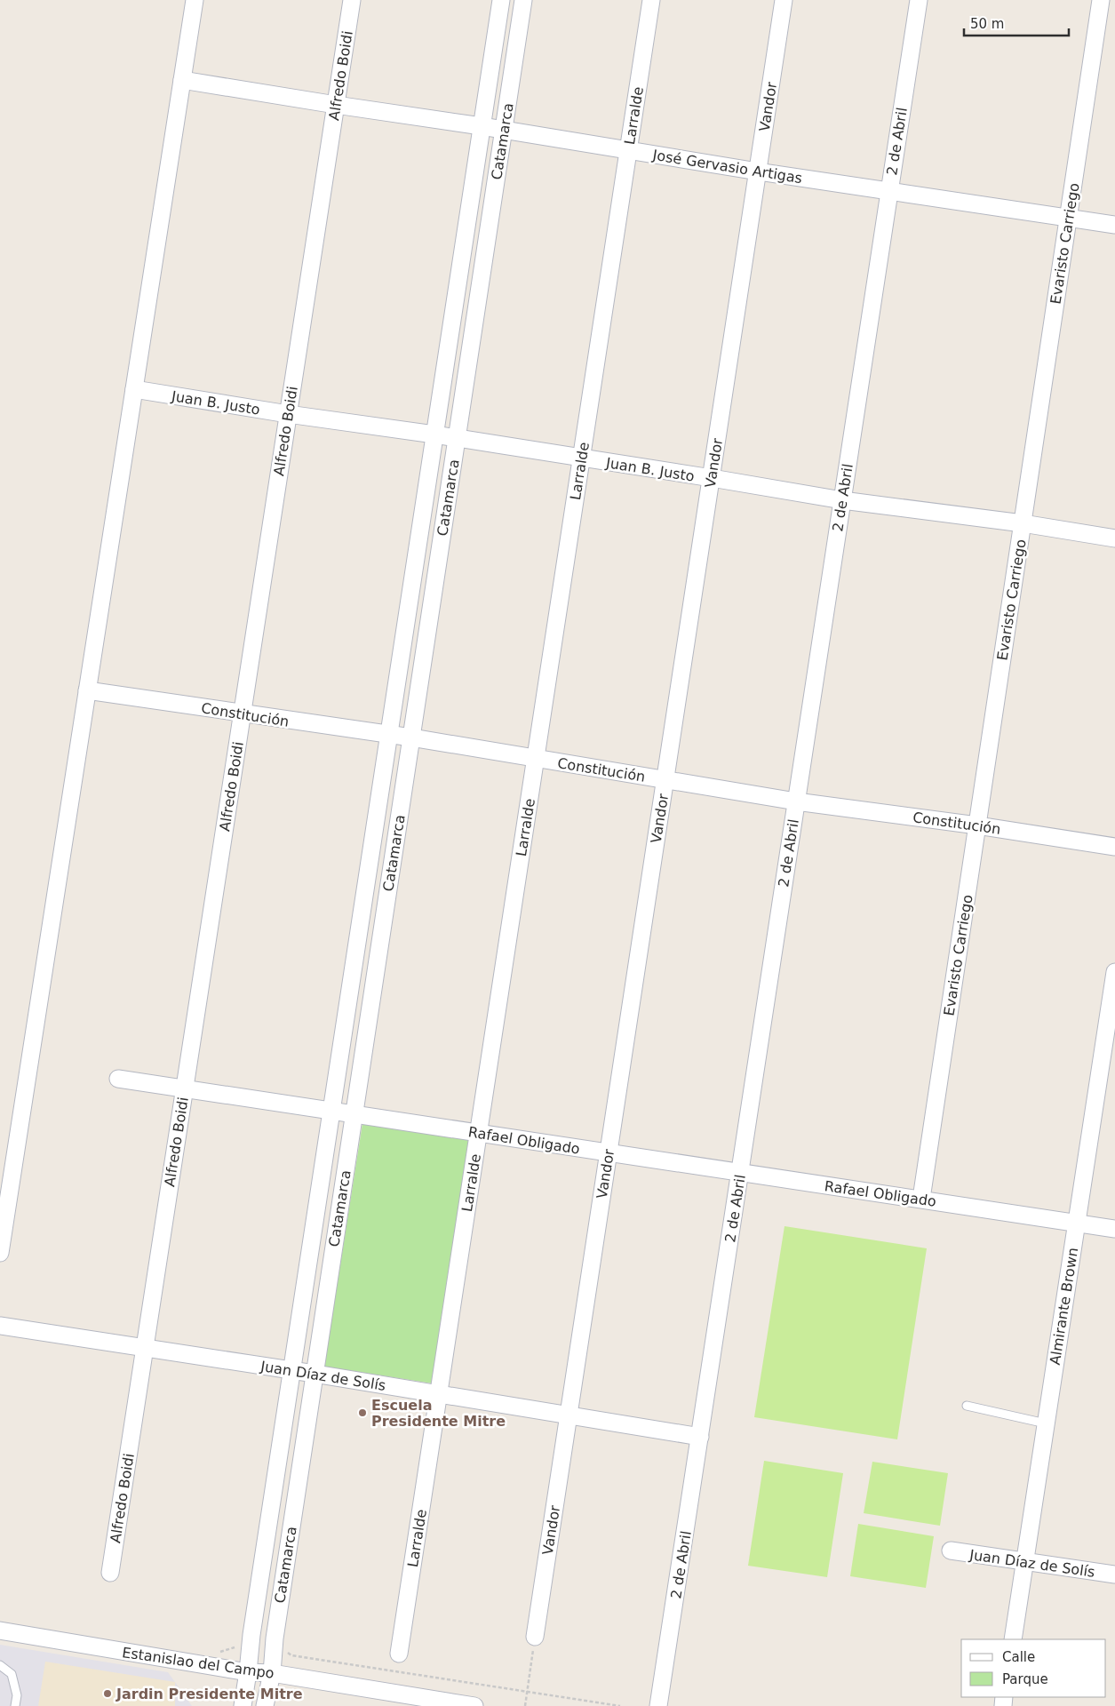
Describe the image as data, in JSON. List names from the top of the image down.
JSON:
{
  "streets": {
    "street": [
      "Alfredo Boidi",
      "Vandor",
      "Larralde",
      "Catamarca",
      "2 de Abril",
      "José Gervasio Artigas",
      "Evaristo Carriego",
      "Juan B. Justo",
      "Constitución",
      "Rafael Obligado",
      "Almirante Brown",
      "Juan Díaz de Solís",
      "Estanislao del Campo"
    ]
  },
  "crossings": [
    ["Alfredo Boidi", "José Gervasio Artigas"],
    ["Alfredo Boidi", "Juan B. Justo"],
    ["Alfredo Boidi", "Constitución"],
    ["Alfredo Boidi", "Rafael Obligado"],
    ["Alfredo Boidi", "Juan Díaz de Solís"],
    ["Vandor", "José Gervasio Artigas"],
    ["Vandor", "Juan B. Justo"],
    ["Vandor", "Constitución"],
    ["Vandor", "Rafael Obligado"],
    ["Vandor", "Juan Díaz de Solís"],
    ["Larralde", "José Gervasio Artigas"],
    ["Larralde", "Juan B. Justo"],
    ["Larralde", "Constitución"],
    ["Larralde", "Rafael Obligado"],
    ["Larralde", "Juan Díaz de Solís"],
    ["Catamarca", "José Gervasio Artigas"],
    ["Catamarca", "Juan B. Justo"],
    ["Catamarca", "Constitución"],
    ["Catamarca", "Rafael Obligado"],
    ["Catamarca", "Juan Díaz de Solís"],
    ["Catamarca", "Estanislao del Campo"],
    ["2 de Abril", "José Gervasio Artigas"],
    ["2 de Abril", "Juan B. Justo"],
    ["2 de Abril", "Constitución"],
    ["2 de Abril", "Rafael Obligado"],
    ["2 de Abril", "Juan Díaz de Solís"],
    ["José Gervasio Artigas", "Evaristo Carriego"],
    ["Evaristo Carriego", "Juan B. Justo"],
    ["Evaristo Carriego", "Constitución"],
    ["Evaristo Carriego", "Rafael Obligado"],
    ["Rafael Obligado", "Almirante Brown"],
    ["Almirante Brown", "Juan Díaz de Solís"]
  ],
  "places": ["Escuela Presidente Mitre", "Jardin Presidente Mitre"],
  "legend": ["Calle", "Parque"],
  "scale_bar": "50 m"
}
